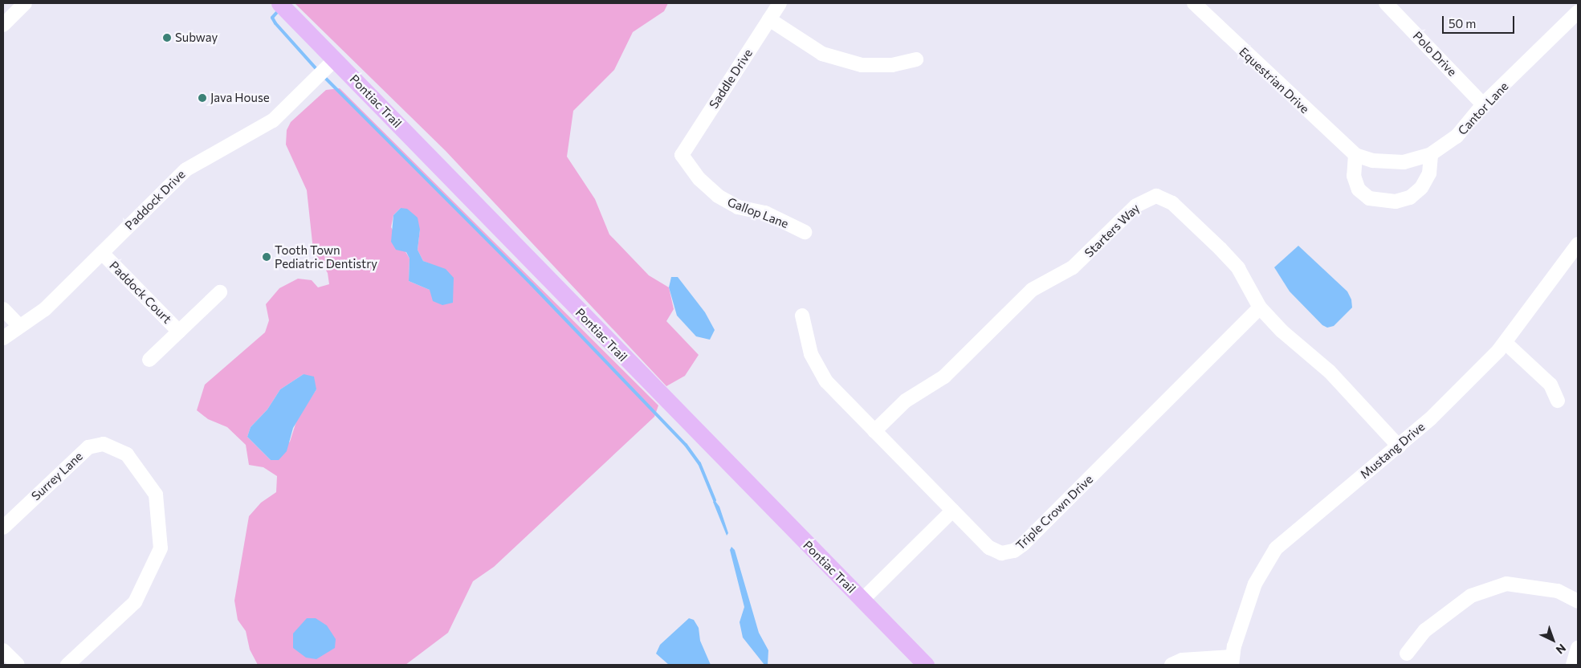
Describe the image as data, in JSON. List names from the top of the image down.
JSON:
{
  "streets": {
    "main road": ["Pontiac Trail"],
    "street": [
      "Polo Drive",
      "Saddle Drive",
      "Equestrian Drive",
      "Cantor Lane",
      "Paddock Drive",
      "Gallop Lane",
      "Starters Way",
      "Paddock Court",
      "Mustang Drive",
      "Surrey Lane",
      "Triple Crown Drive"
    ]
  },
  "crossings": [
    ["Polo Drive", "Cantor Lane"],
    ["Saddle Drive", "Gallop Lane"],
    ["Equestrian Drive", "Cantor Lane"],
    ["Pontiac Trail", "Paddock Drive"],
    ["Paddock Drive", "Paddock Court"],
    ["Starters Way", "Mustang Drive"],
    ["Starters Way", "Triple Crown Drive"]
  ],
  "places": ["Subway", "Java House", "Tooth Town Pediatric Dentistry"],
  "scale_bar": "50 m",
  "north": "bottom right"
}
